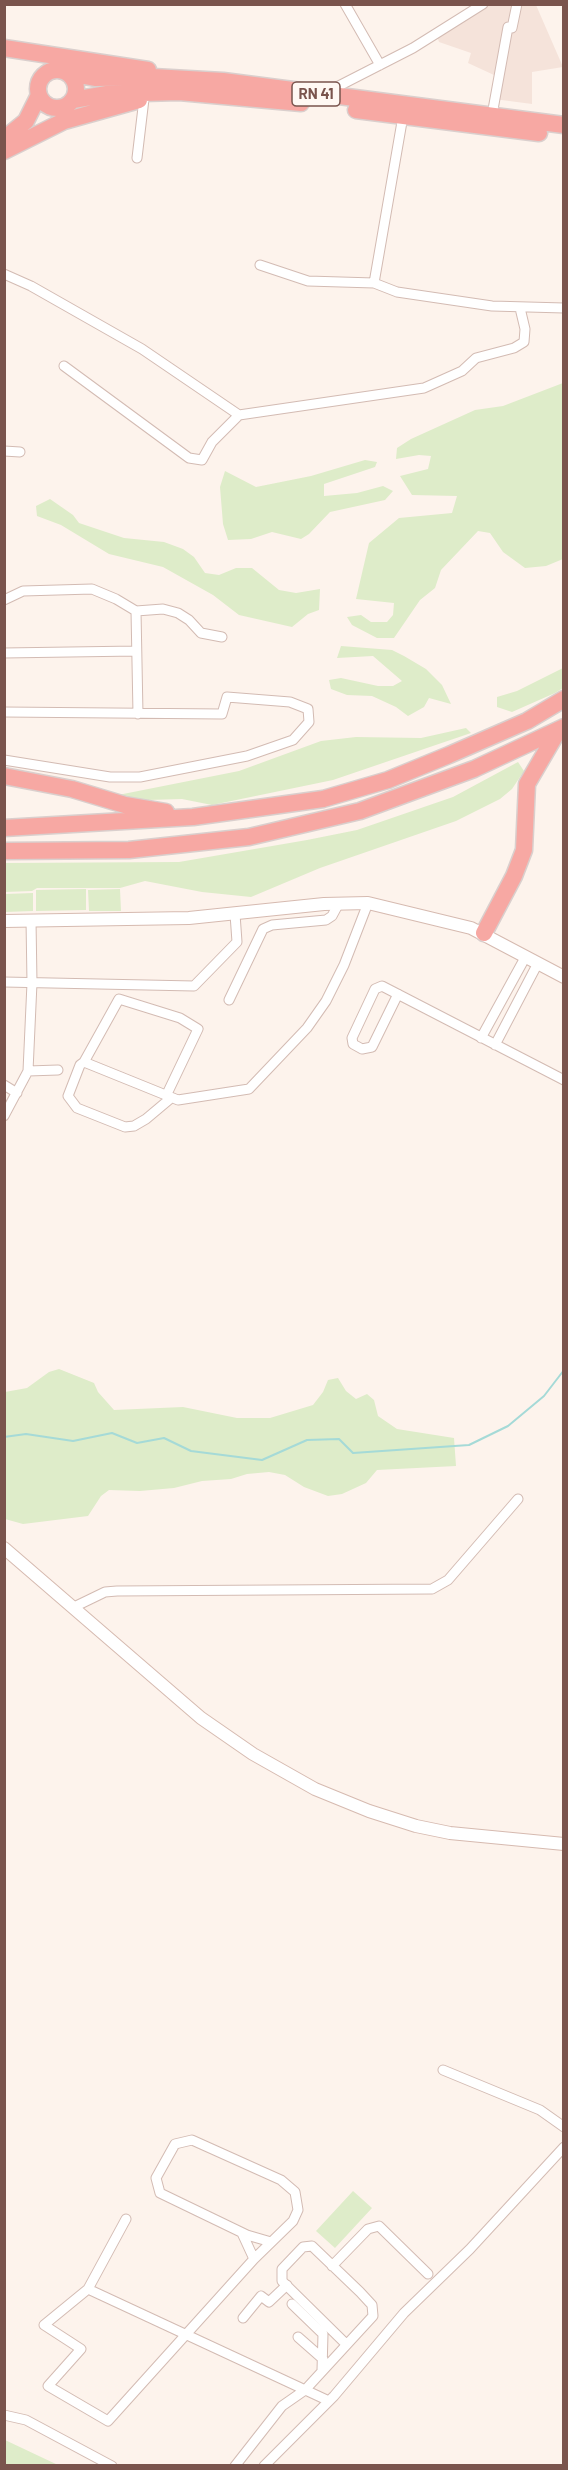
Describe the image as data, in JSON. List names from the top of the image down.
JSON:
{
  "streets": {
    "highway": ["RN 41"]
  }
}
